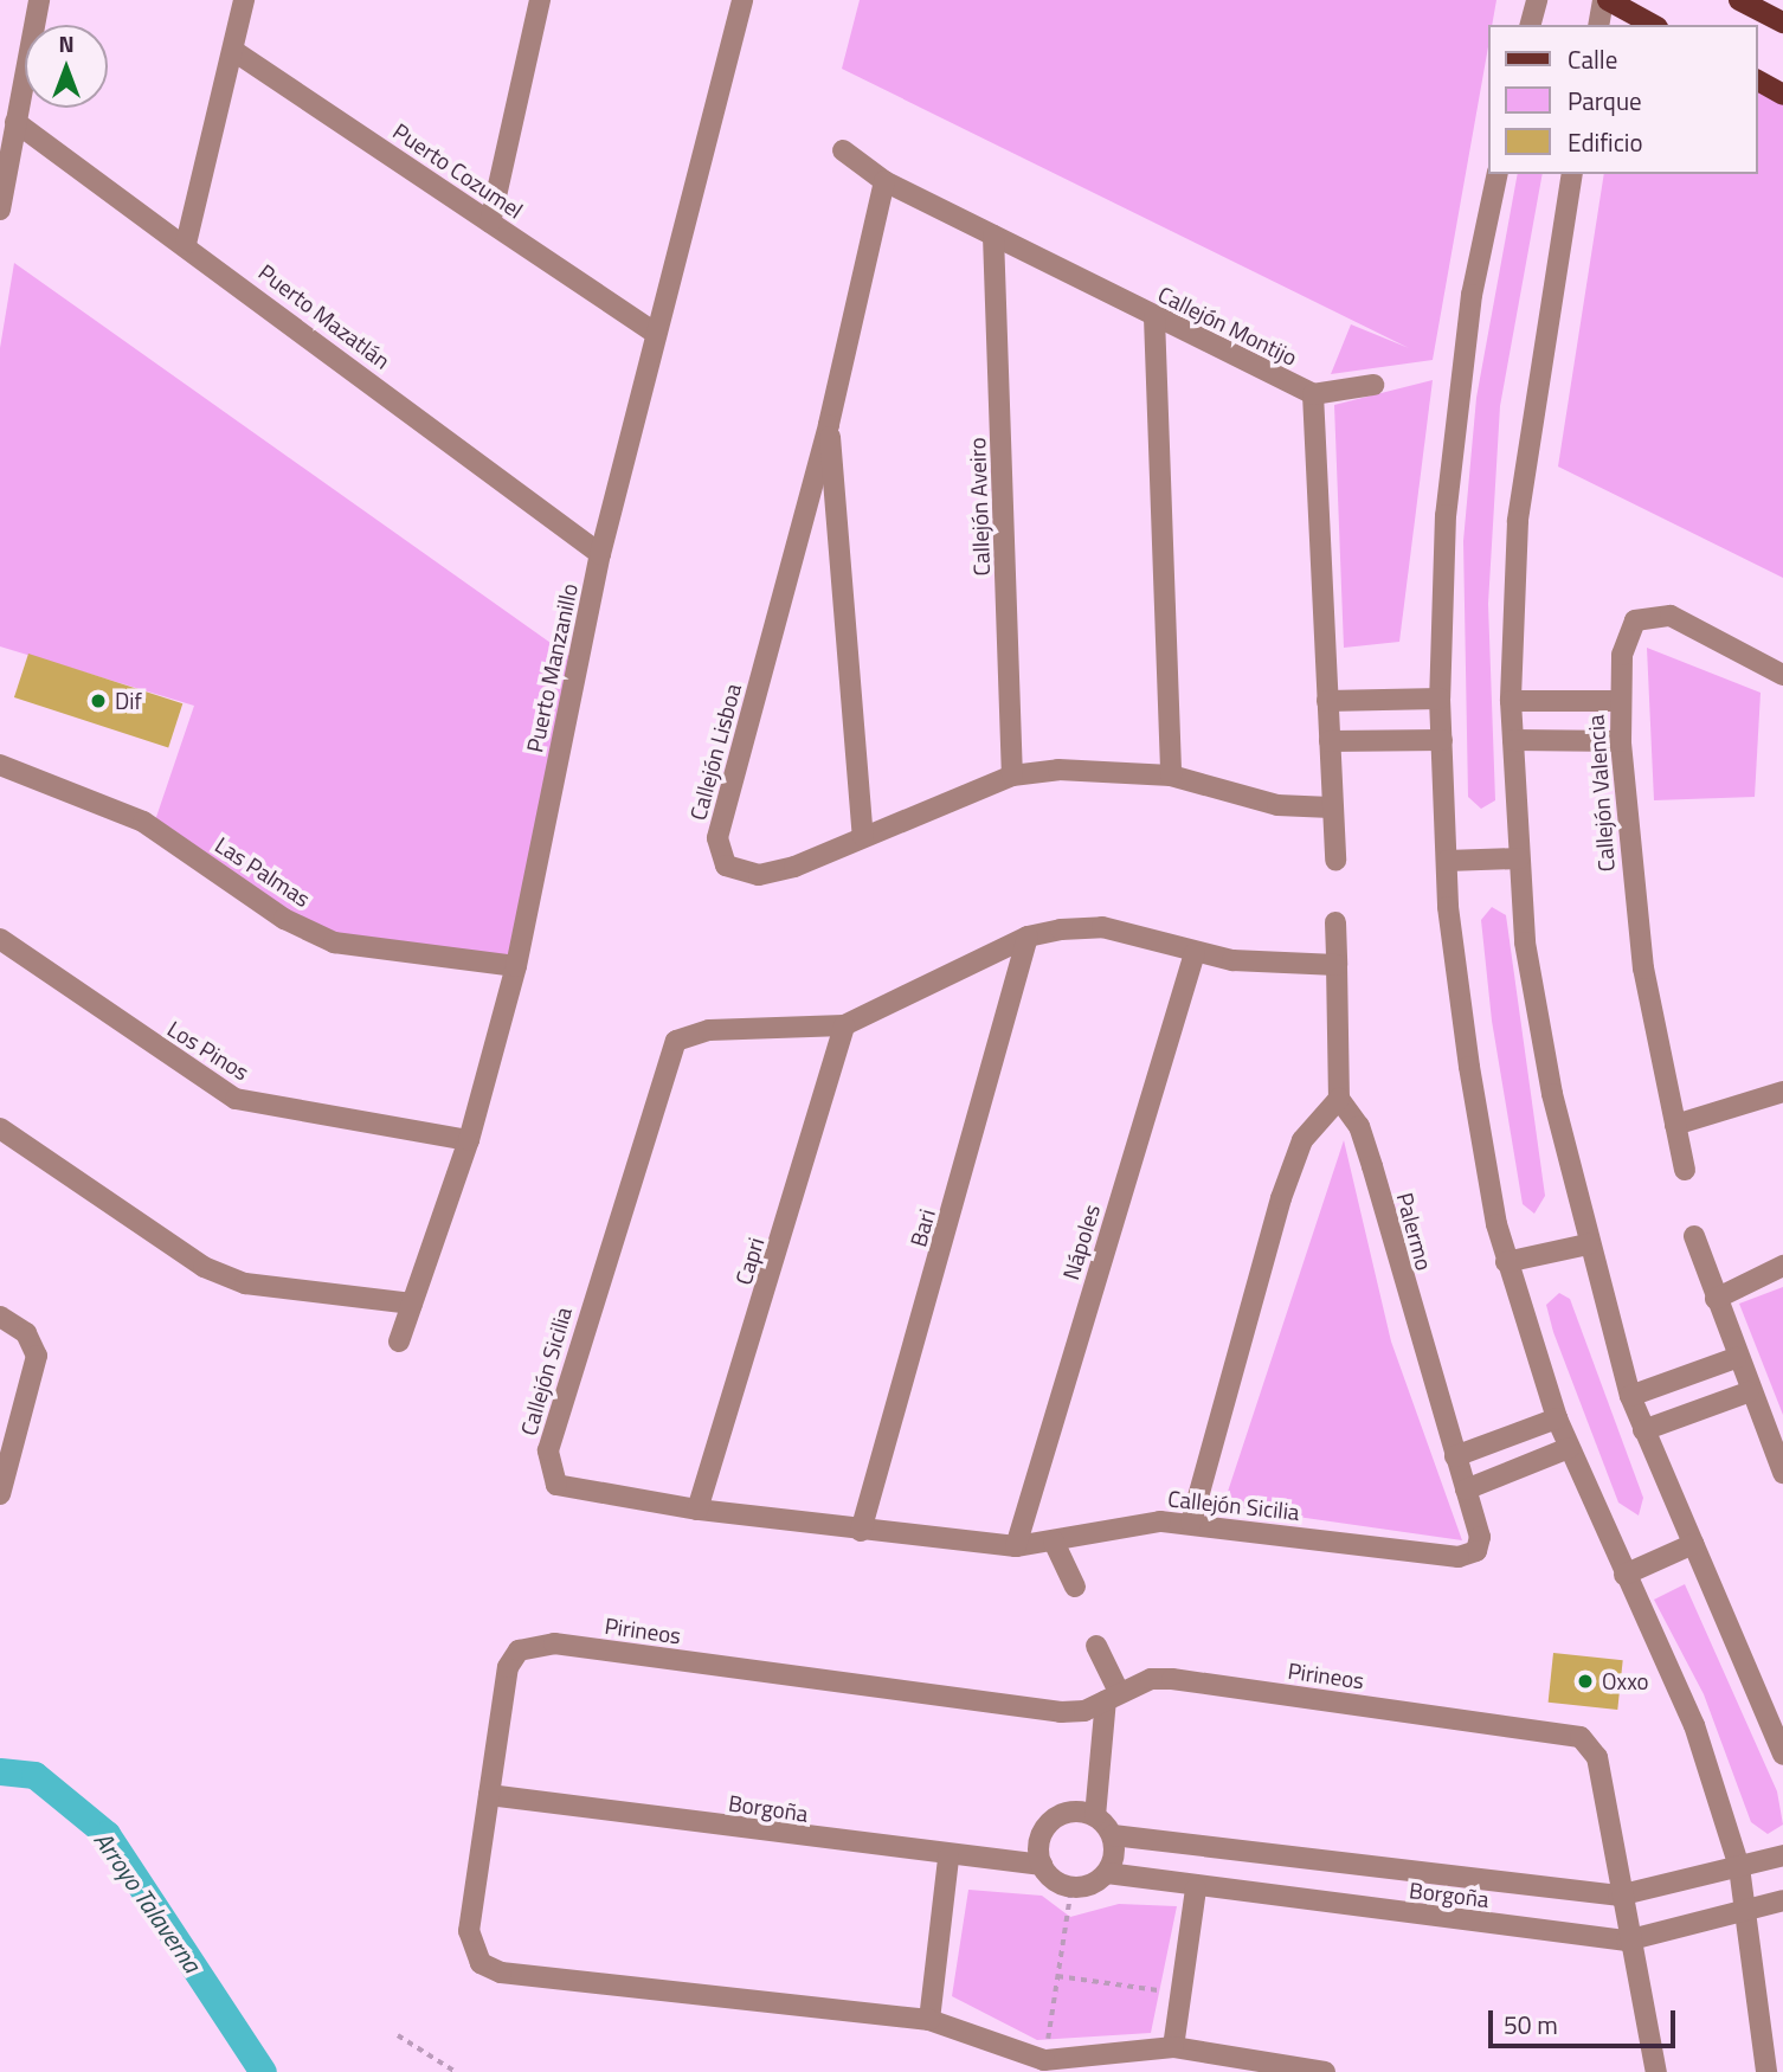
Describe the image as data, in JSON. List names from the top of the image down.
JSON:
{
  "streets": {
    "street": [
      "Puerto Cozumel",
      "Puerto Mazatlán",
      "Callejón Montijo",
      "Callejón Aveiro",
      "Puerto Manzanillo",
      "Callejón Lisboa",
      "Callejón Valencia",
      "Las Palmas",
      "Los Pinos",
      "Bari",
      "Palermo",
      "Nápoles",
      "Capri",
      "Callejón Sicilia",
      "Pirineos",
      "Borgoña"
    ]
  },
  "crossings": [
    ["Puerto Cozumel", "Puerto Manzanillo"],
    ["Puerto Mazatlán", "Puerto Manzanillo"],
    ["Callejón Montijo", "Callejón Aveiro"],
    ["Callejón Montijo", "Callejón Lisboa"],
    ["Callejón Aveiro", "Callejón Lisboa"],
    ["Puerto Manzanillo", "Las Palmas"],
    ["Puerto Manzanillo", "Los Pinos"],
    ["Bari", "Callejón Sicilia"],
    ["Palermo", "Callejón Sicilia"],
    ["Nápoles", "Callejón Sicilia"],
    ["Capri", "Callejón Sicilia"],
    ["Pirineos", "Borgoña"]
  ],
  "water": ["Arroyo Talaverna"],
  "places": ["Dif", "Oxxo"],
  "legend": ["Calle", "Parque", "Edificio"],
  "scale_bar": "50 m",
  "north": "top"
}
